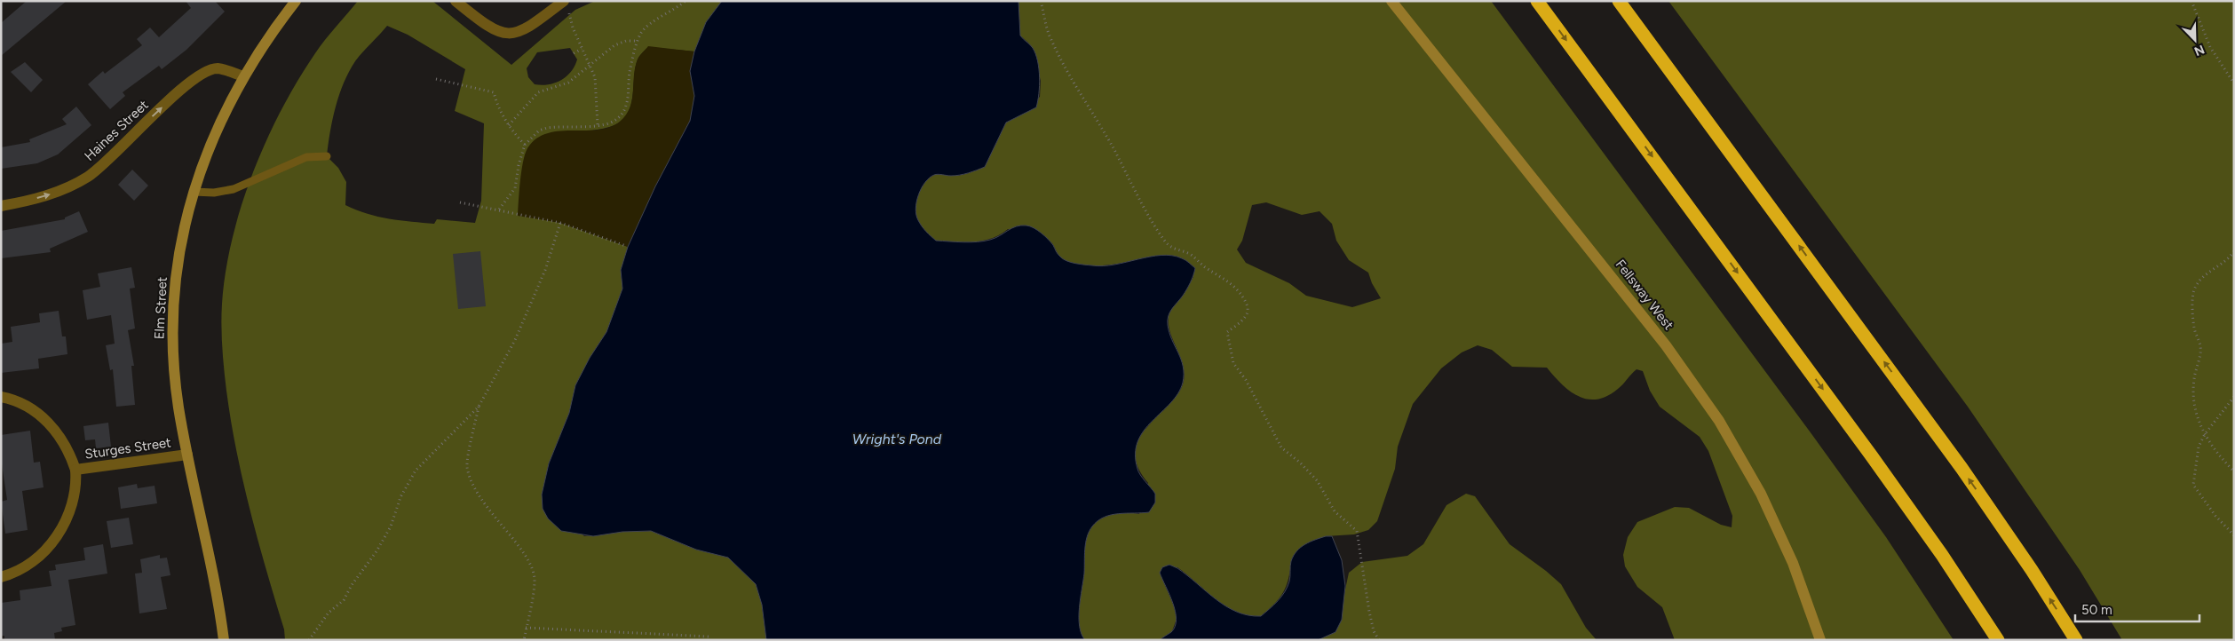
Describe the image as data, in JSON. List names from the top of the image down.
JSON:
{
  "streets": {
    "main road": ["Fellsway West", "Elm Street"],
    "street": ["Haines Street", "Sturges Street"]
  },
  "crossings": [
    ["Haines Street", "Elm Street"],
    ["Elm Street", "Sturges Street"]
  ],
  "one_way": ["Haines Street"],
  "water": ["Wright's Pond"],
  "scale_bar": "50 m",
  "north": "bottom right"
}
